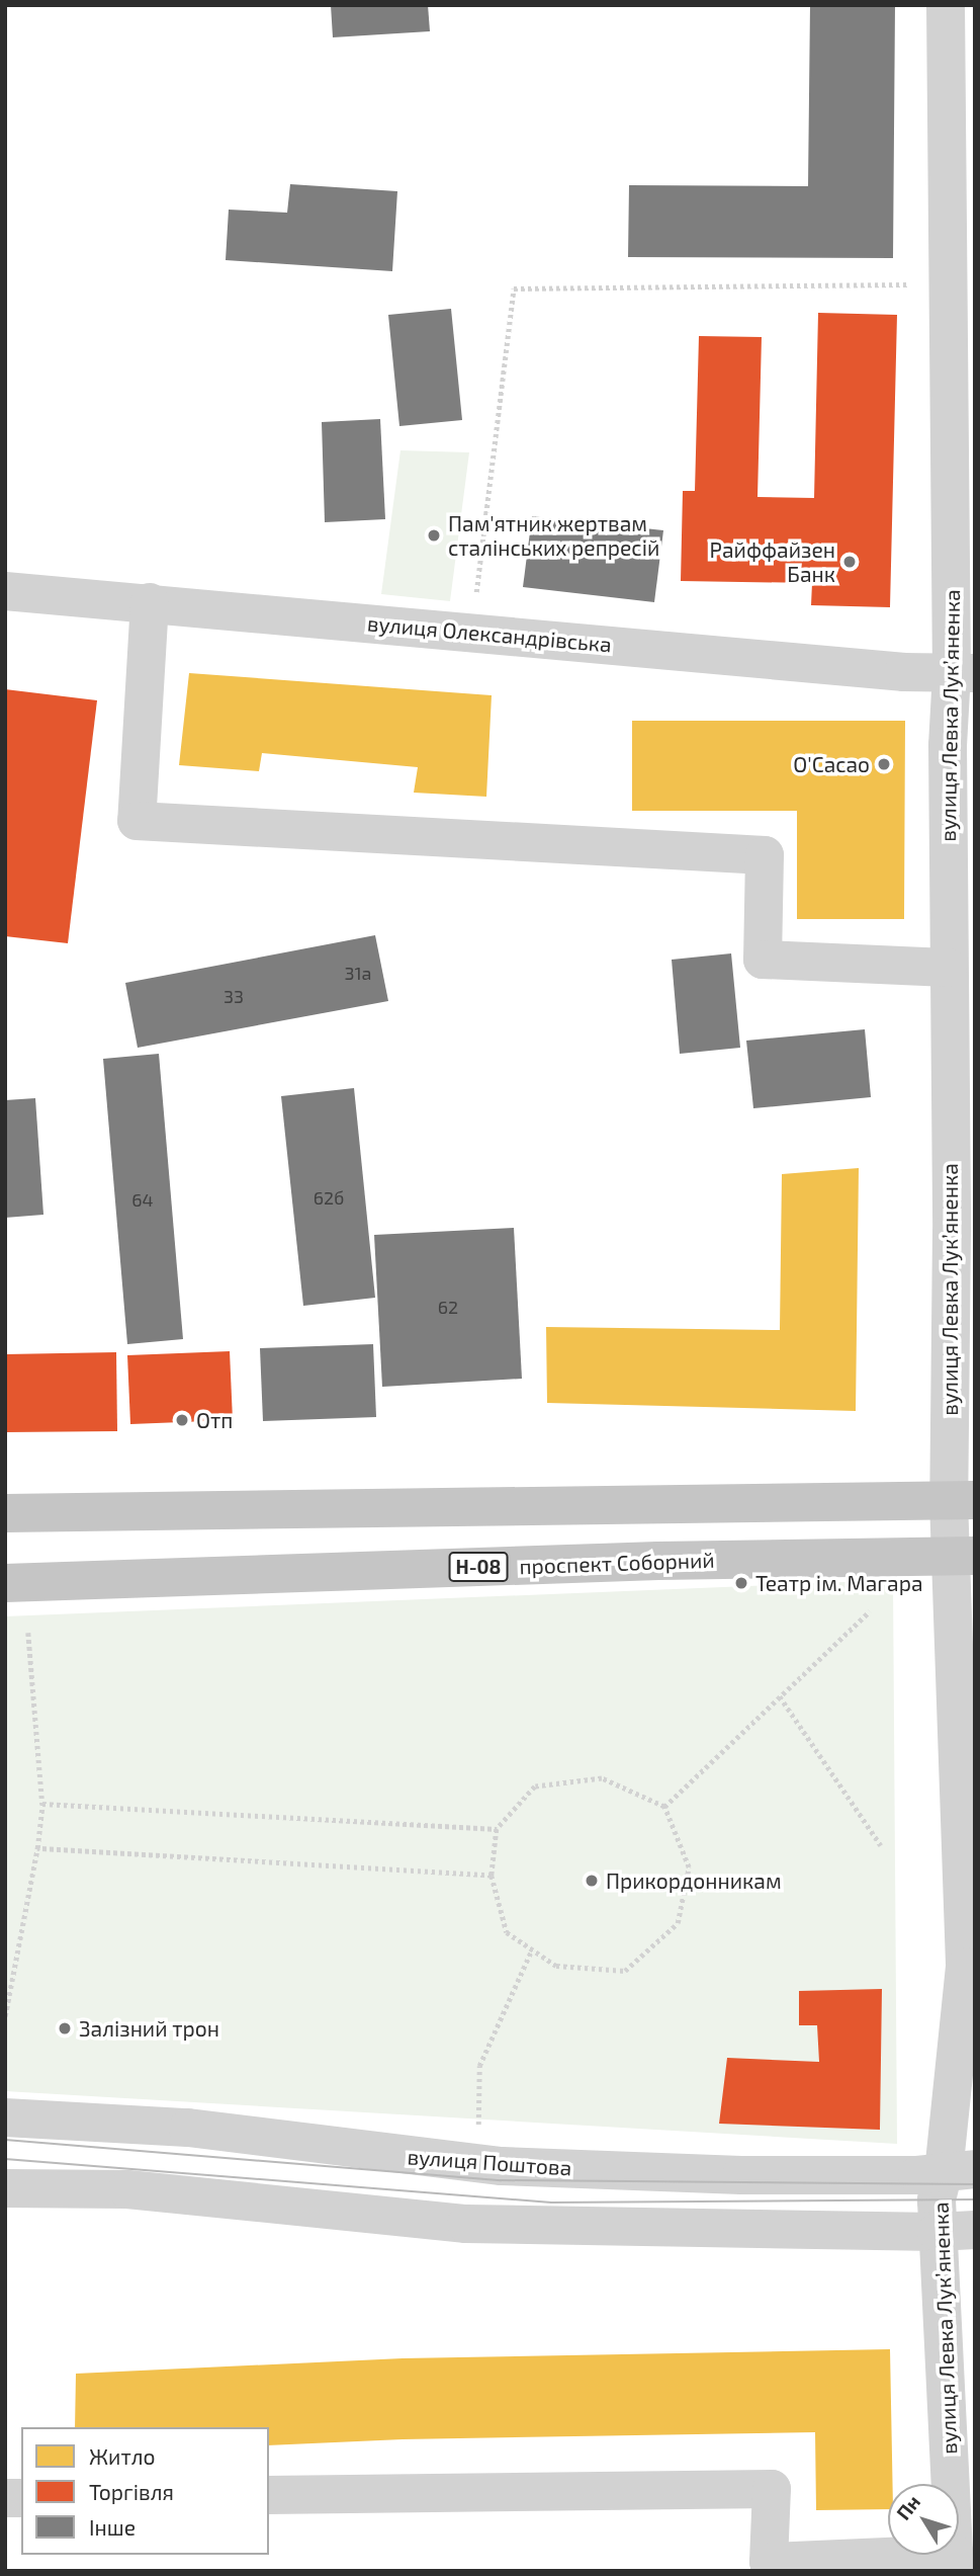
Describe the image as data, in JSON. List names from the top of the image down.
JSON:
{
  "streets": {
    "main road": ["проспект Соборний", "Н-08"],
    "street": ["вулиця Олександрівська", "вулиця Левка Лукʼяненка", "вулиця Поштова"]
  },
  "crossings": [
    ["вулиця Олександрівська", "вулиця Левка Лукʼяненка"],
    ["вулиця Левка Лукʼяненка", "проспект Соборний"],
    ["вулиця Левка Лукʼяненка", "вулиця Поштова"]
  ],
  "places": [
    "Пам'ятник жертвам сталінських репресій",
    "Райффайзен Банк",
    "O'Cacao",
    "Отп",
    "Театр ім. Магара",
    "Прикордонникам",
    "Залізний трон"
  ],
  "house_numbers": [
    "31а",
    "33",
    "62б",
    "64",
    "62"
  ],
  "legend": ["Житло", "Торгівля", "Інше"],
  "north": "top left"
}
